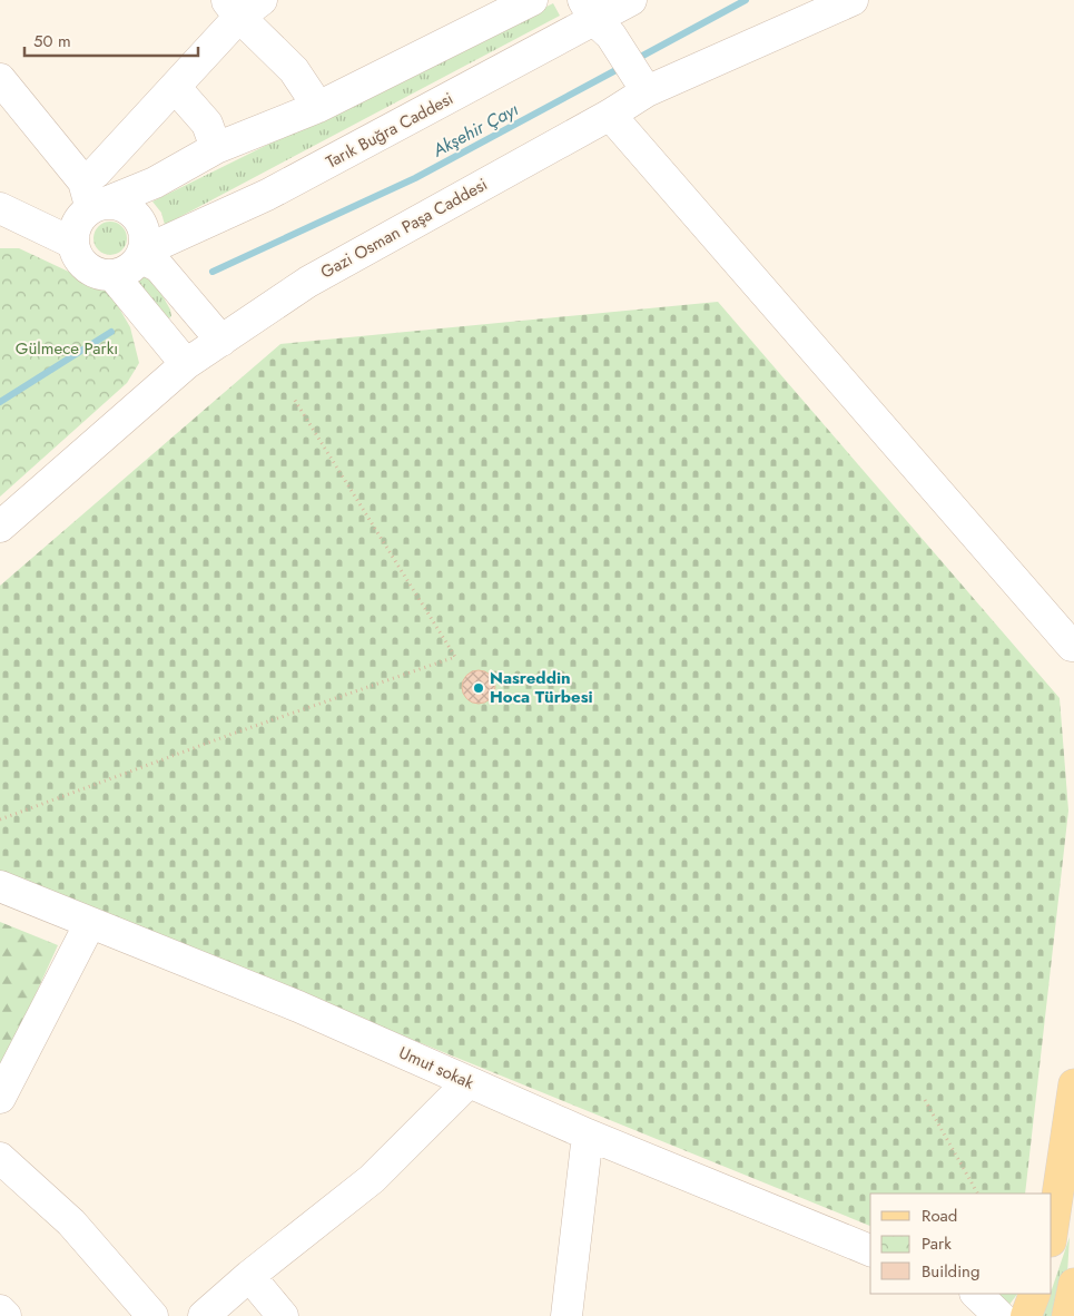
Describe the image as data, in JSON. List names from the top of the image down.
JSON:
{
  "streets": {
    "street": ["Tarık Buğra Caddesi", "Gazi Osman Paşa Caddesi", "Umut sokak"]
  },
  "water": ["Akşehir Çayı"],
  "parks": ["Gülmece Parkı"],
  "places": ["Nasreddin Hoca Türbesi"],
  "legend": ["Road", "Park", "Building"],
  "scale_bar": "50 m"
}
